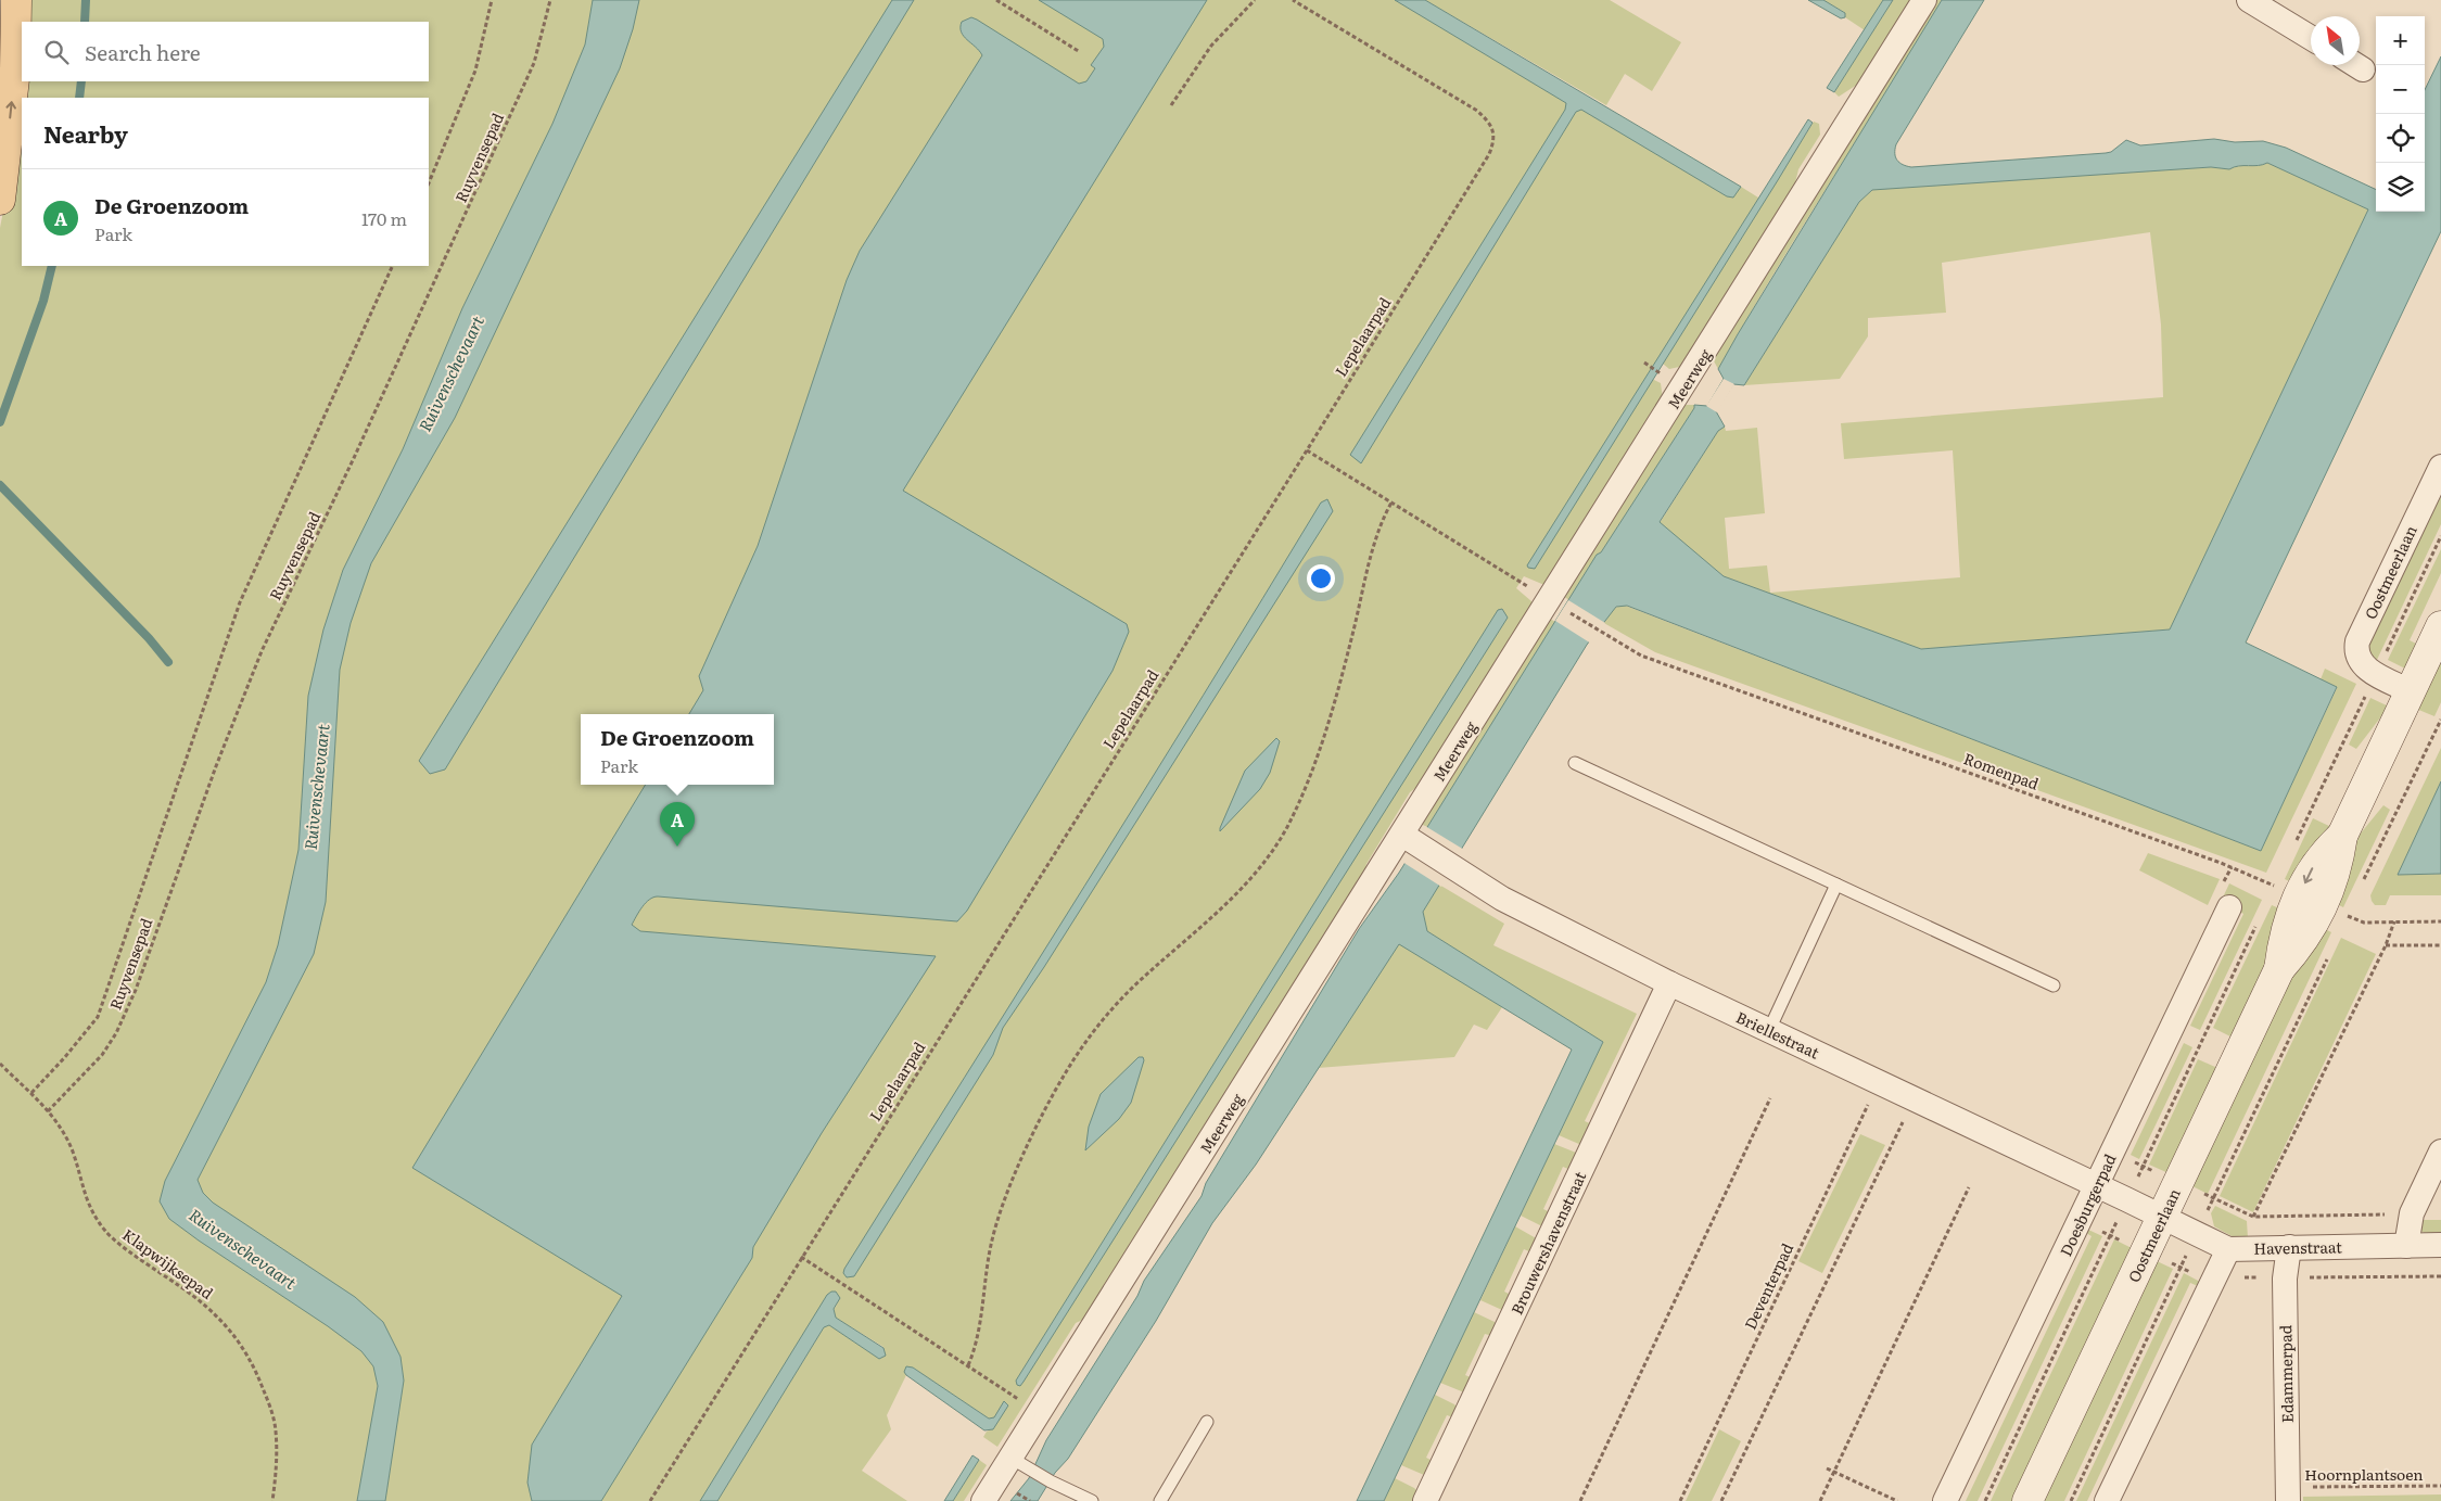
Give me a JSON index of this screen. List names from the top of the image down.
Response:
{
  "streets": {
    "street": [
      "Meerweg",
      "Oostmeerlaan",
      "Briellestraat",
      "Doesburgerpad",
      "Brouwershavenstraat",
      "Havenstraat",
      "Edammerpad"
    ],
    "path": [
      "Ruyvensepad",
      "Lepelaarpad",
      "Romenpad",
      "Klapwijksepad",
      "Deventerpad",
      "Hoornplantsoen"
    ]
  },
  "crossings": [
    ["Ruyvensepad", "Klapwijksepad"],
    ["Lepelaarpad", "Romenpad"],
    ["Meerweg", "Romenpad"],
    ["Meerweg", "Briellestraat"],
    ["Oostmeerlaan", "Romenpad"],
    ["Oostmeerlaan", "Briellestraat"],
    ["Oostmeerlaan", "Havenstraat"],
    ["Briellestraat", "Doesburgerpad"],
    ["Briellestraat", "Brouwershavenstraat"],
    ["Briellestraat", "Havenstraat"],
    ["Briellestraat", "Deventerpad"],
    ["Doesburgerpad", "Havenstraat"],
    ["Havenstraat", "Edammerpad"],
    ["Edammerpad", "Hoornplantsoen"]
  ],
  "water": ["Ruivenschevaart"],
  "north": "top left",
  "page": {
    "map_buttons": ["+", "−"],
    "search": "Search here",
    "heading": "Nearby",
    "list": [
      {
        "mark": "A",
        "name": "De Groenzoom",
        "note": "Park",
        "value": "170 m"
      }
    ],
    "popup": ["De Groenzoom", "Park"],
    "pins": "A"
  }
}
